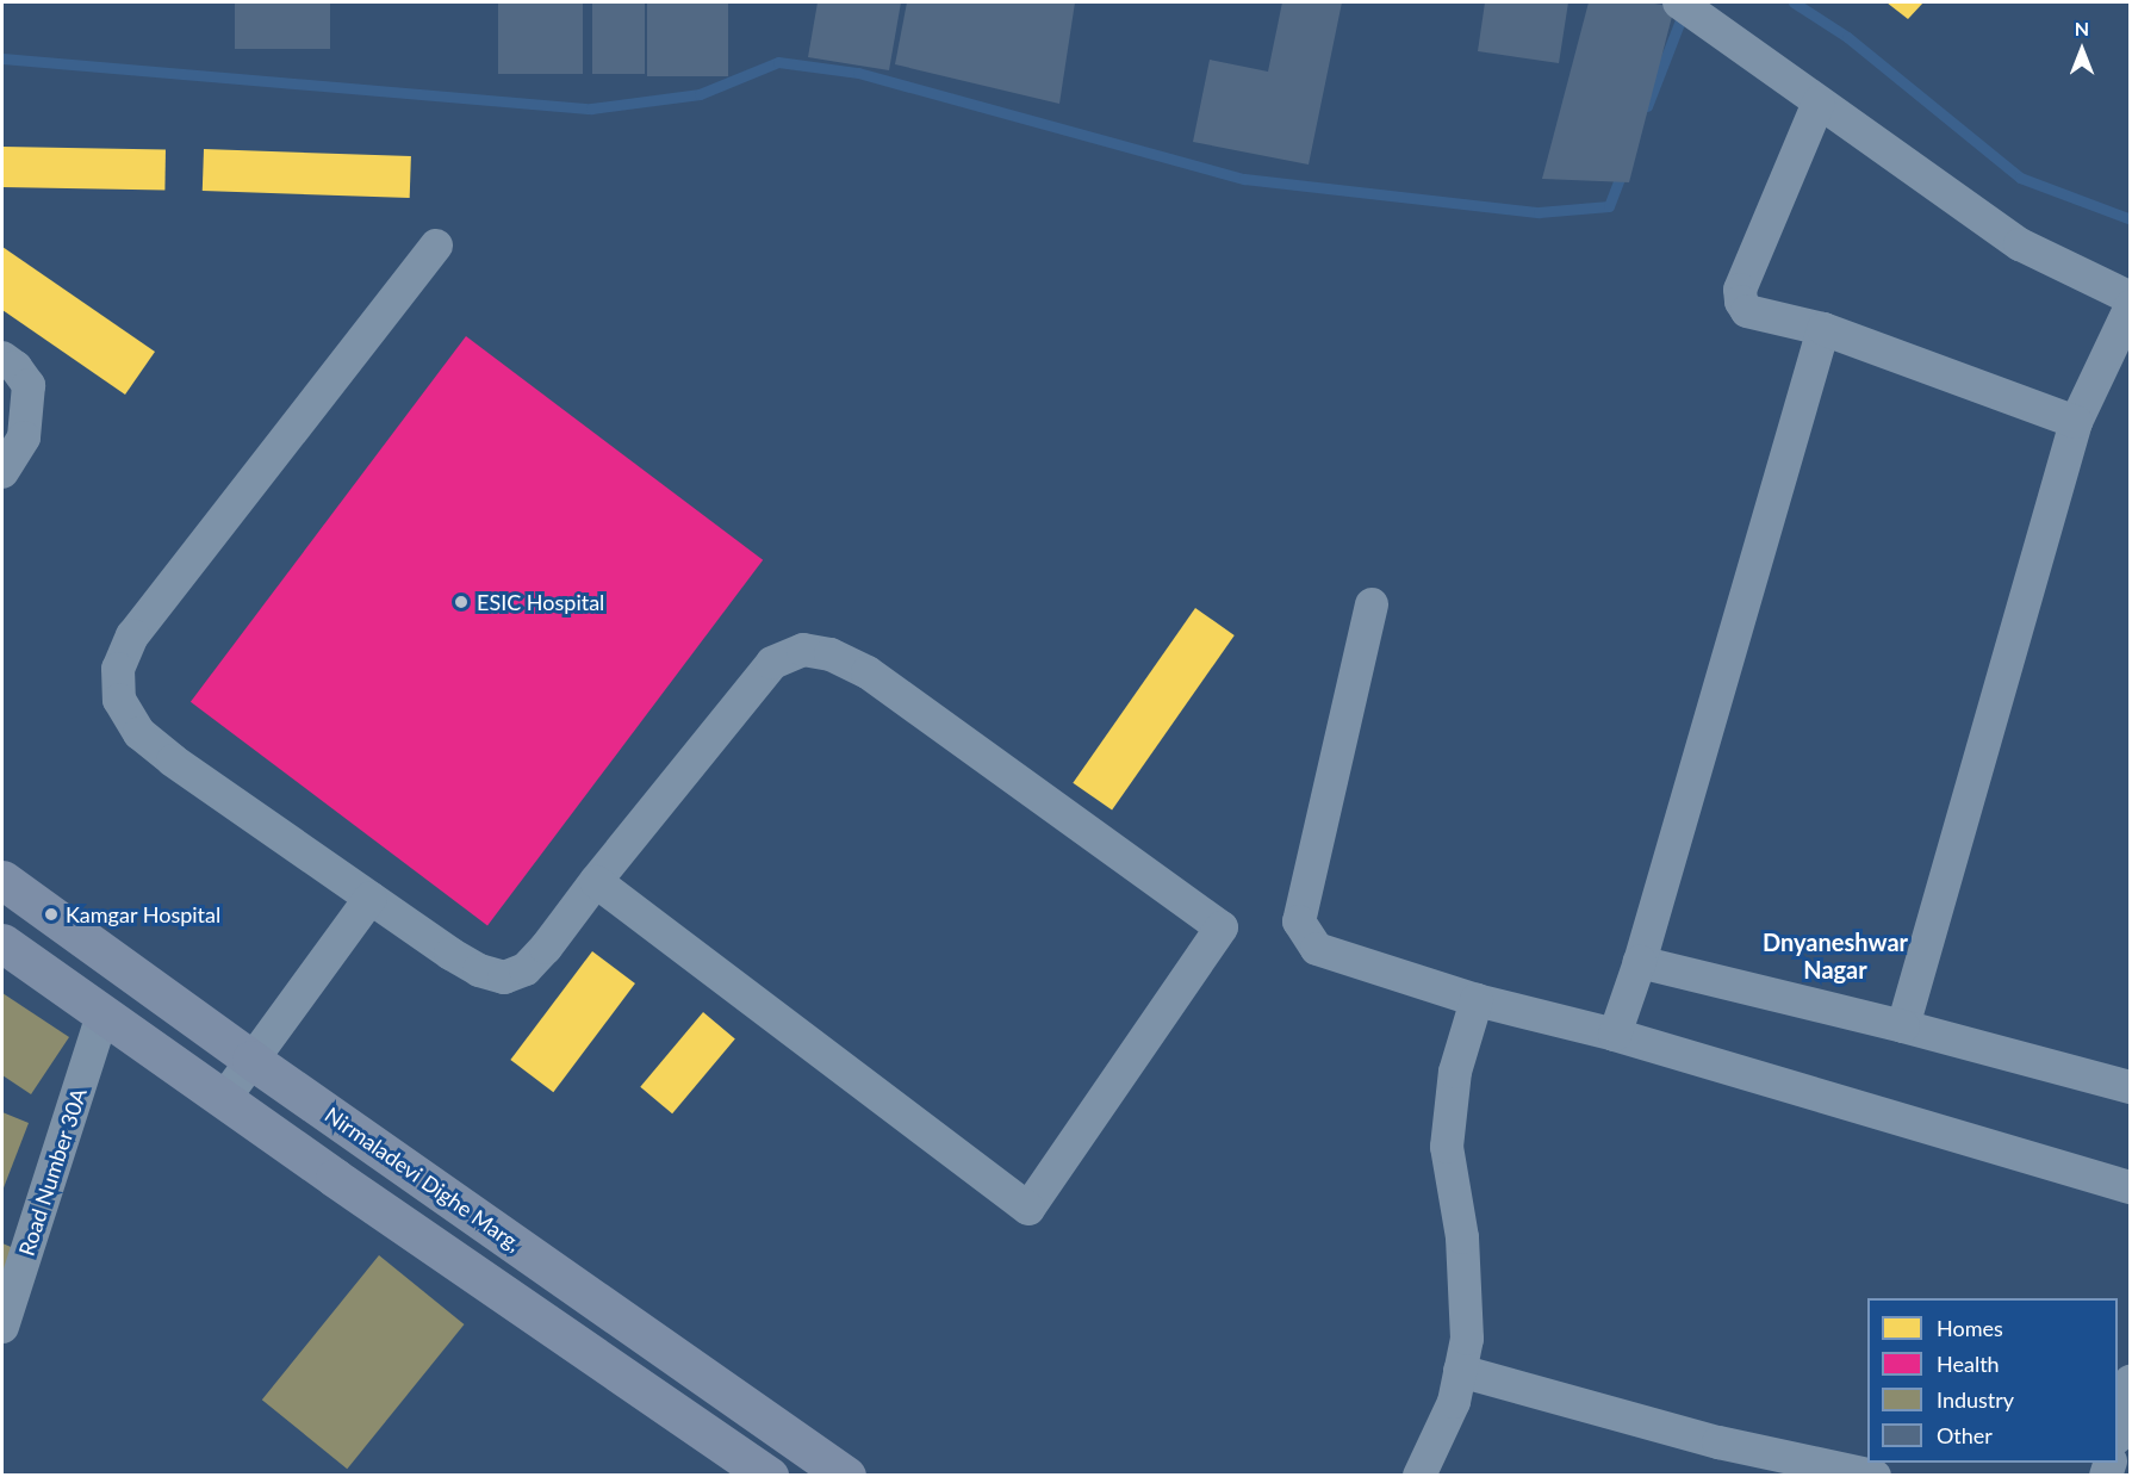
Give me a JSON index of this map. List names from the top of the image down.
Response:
{
  "streets": {
    "main road": ["Nirmaladevi Dighe Marg,"],
    "street": ["Road Number 30A"]
  },
  "districts": ["Dnyaneshwar Nagar"],
  "places": ["ESIC Hospital", "Kamgar Hospital"],
  "legend": [
    "Homes",
    "Health",
    "Industry",
    "Other"
  ],
  "north": "top"
}
